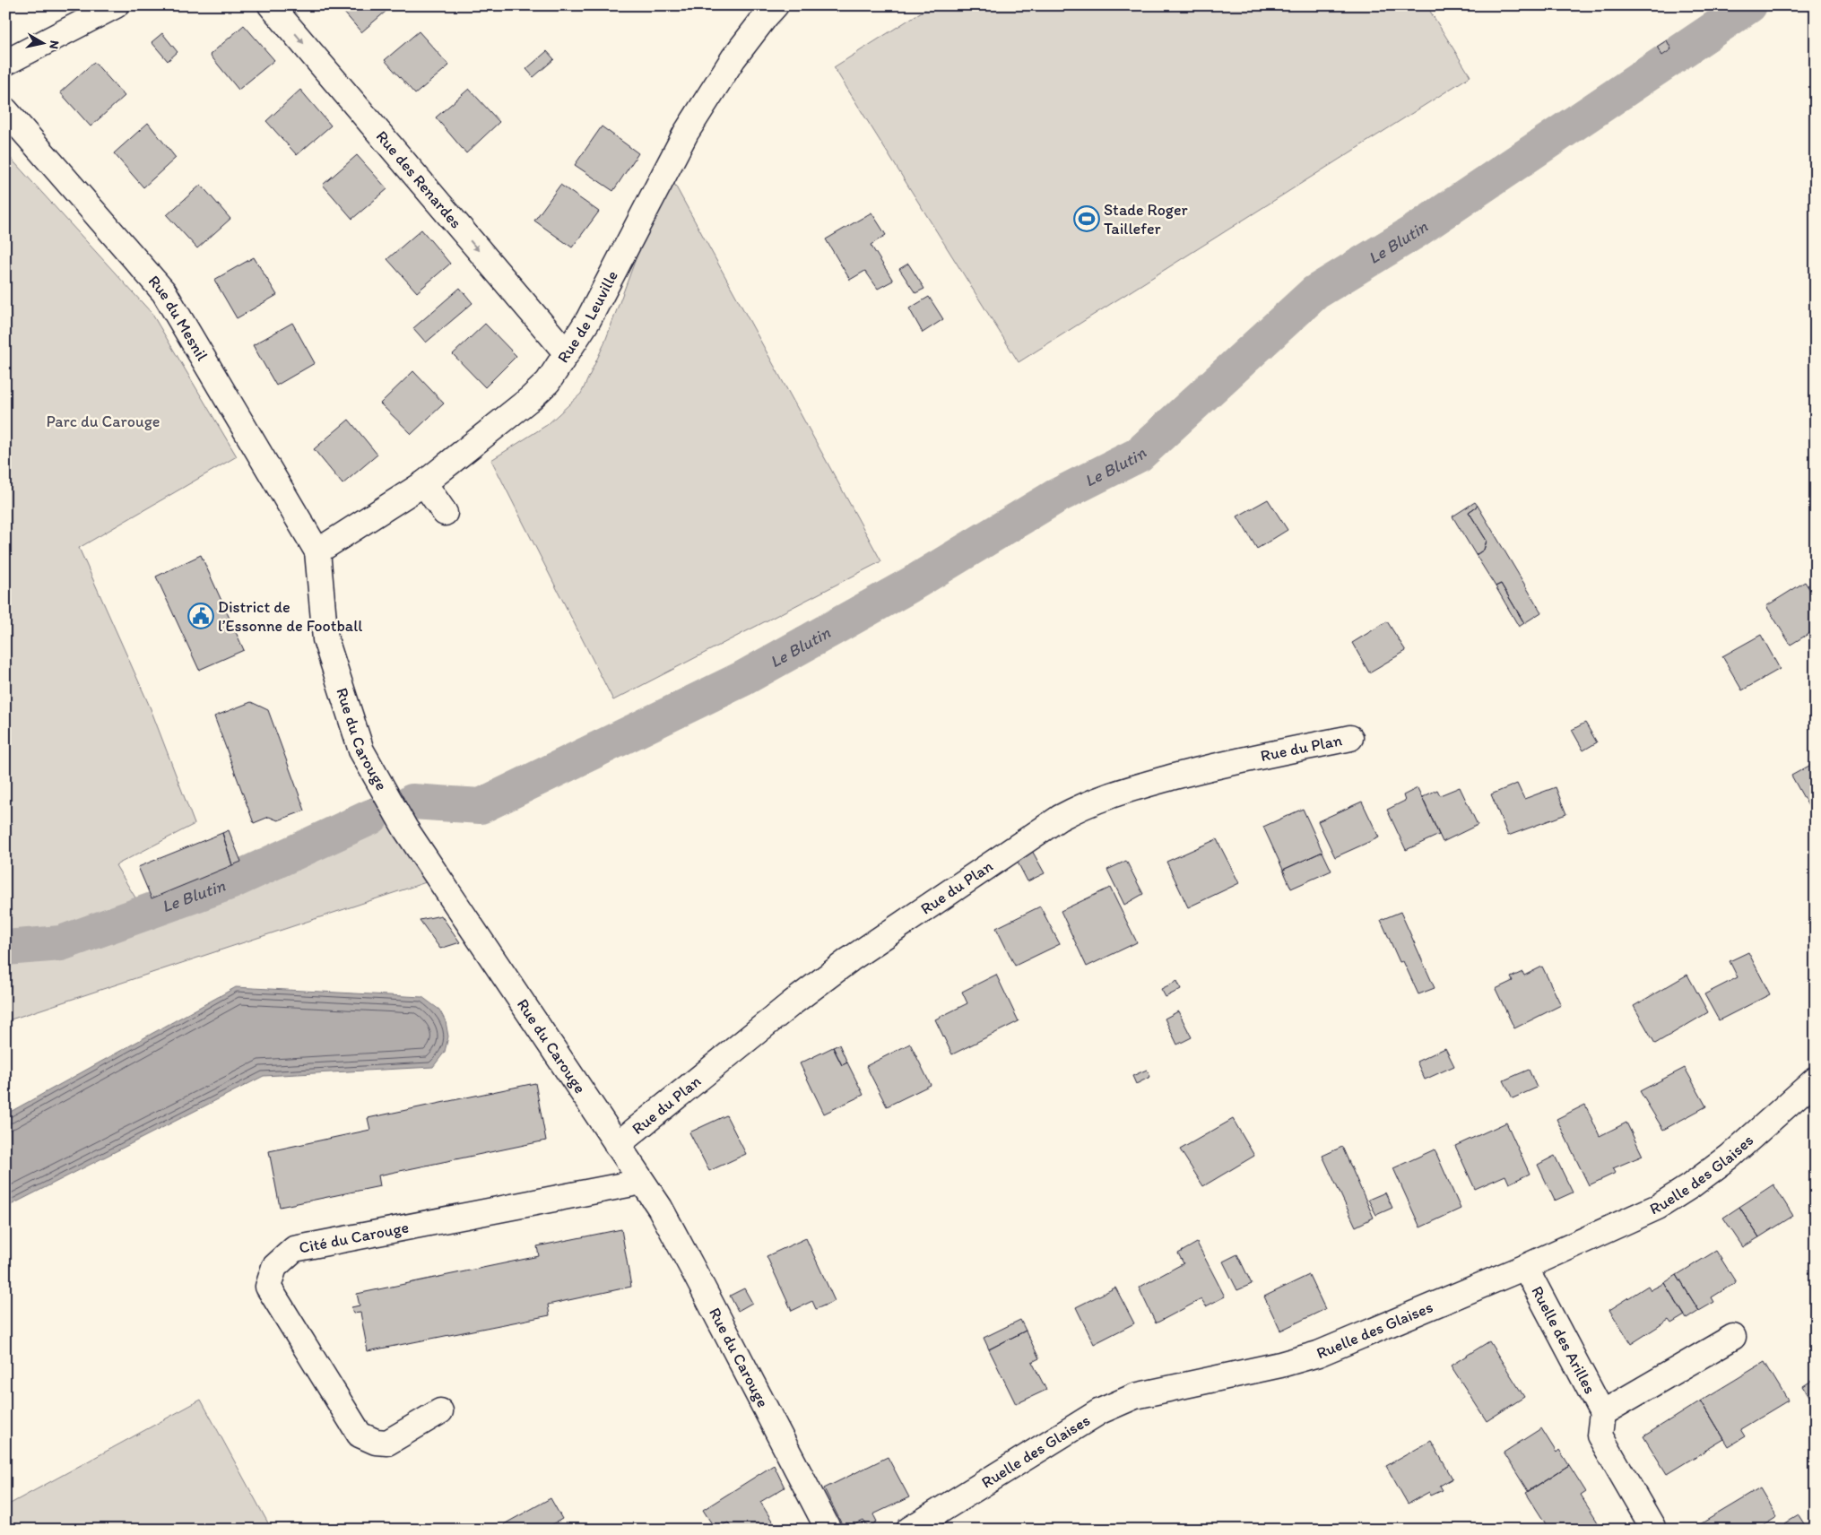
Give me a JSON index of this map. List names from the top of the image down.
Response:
{
  "streets": {
    "street": [
      "Rue des Renardes",
      "Rue de Leuville",
      "Rue du Mesnil",
      "Rue du Carouge",
      "Rue du Plan",
      "Ruelle des Glaises",
      "Cité du Carouge",
      "Ruelle des Arilles"
    ]
  },
  "crossings": [
    ["Rue des Renardes", "Rue de Leuville"],
    ["Rue de Leuville", "Rue du Mesnil"],
    ["Rue de Leuville", "Rue du Carouge"],
    ["Rue du Mesnil", "Rue du Carouge"],
    ["Rue du Carouge", "Rue du Plan"],
    ["Rue du Carouge", "Cité du Carouge"],
    ["Ruelle des Glaises", "Ruelle des Arilles"]
  ],
  "one_way": ["Rue des Renardes"],
  "water": ["Le Blutin"],
  "parks": ["Parc du Carouge"],
  "places": {
    "sports": ["Stade Roger Taillefer"],
    "public building": ["District de l’Essonne de Football"]
  },
  "north": "right"
}
